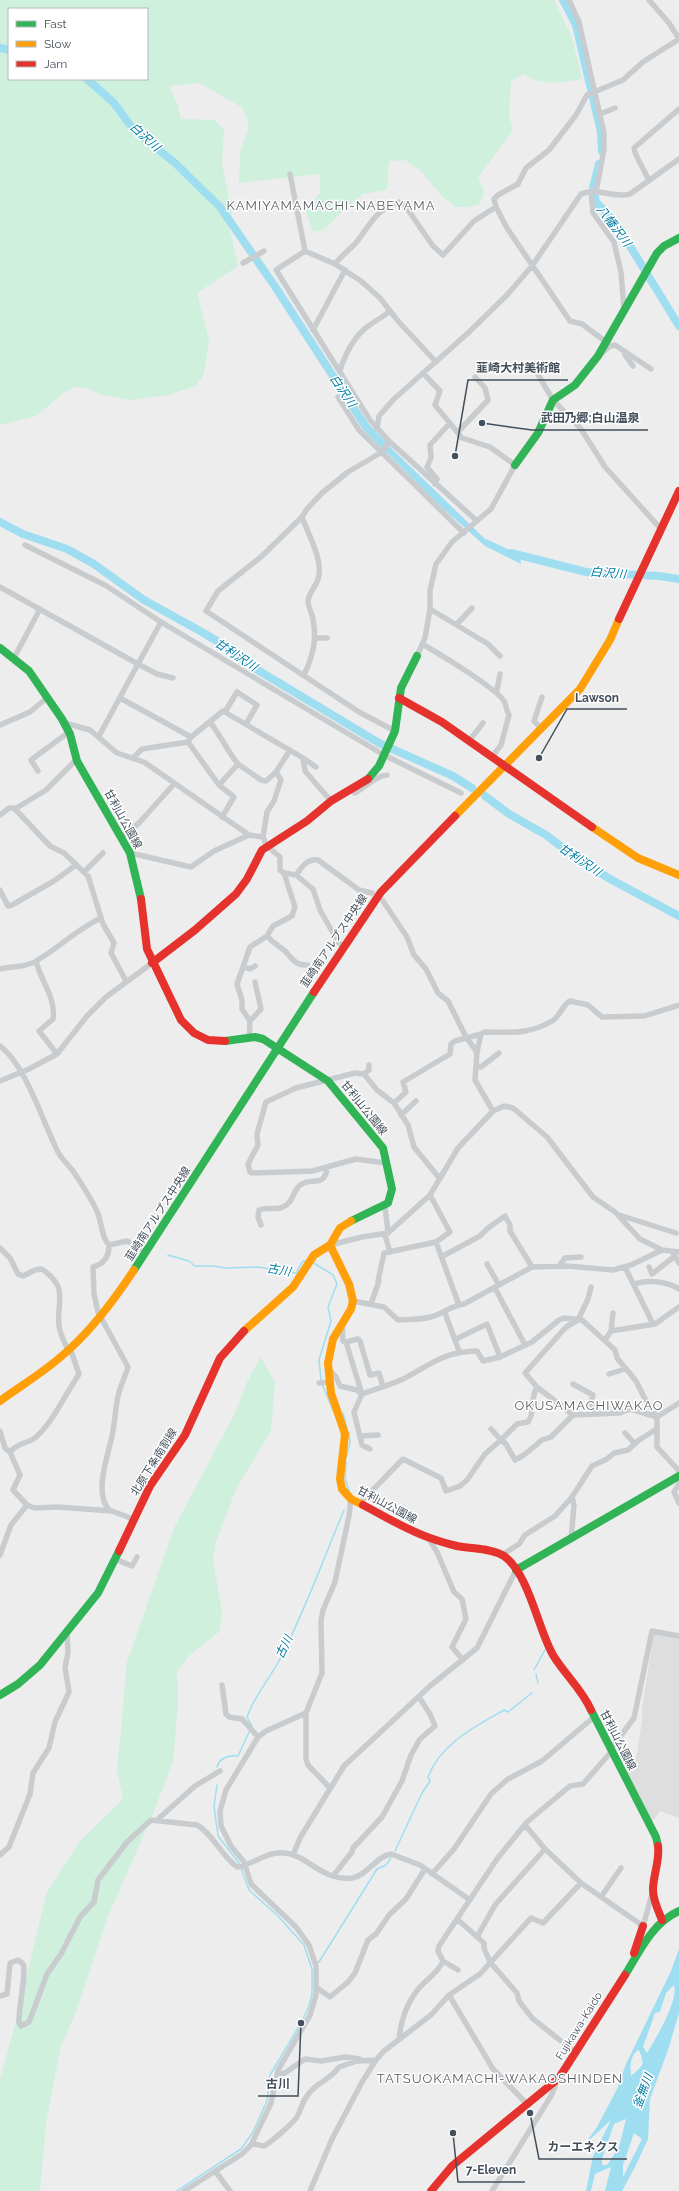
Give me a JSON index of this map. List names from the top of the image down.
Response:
{
  "streets": {
    "main road": [
      "甘利山公園線",
      "韮崎南アルプス中央線",
      "北原下条南割線",
      "Fujikawa-Kaido"
    ]
  },
  "crossings": [
    ["甘利山公園線", "韮崎南アルプス中央線"],
    ["甘利山公園線", "Fujikawa-Kaido"]
  ],
  "districts": ["KAMIYAMAMACHI-NABEYAMA", "OKUSAMACHIWAKAO", "TATSUOKAMACHI-WAKAOSHINDEN"],
  "water": [
    "白沢川",
    "八幡沢川",
    "甘利沢川",
    "古川",
    "釜無川"
  ],
  "places": [
    "武田乃郷;白山温泉",
    "韮崎大村美術館",
    "Lawson",
    "古川",
    "カーエネクス",
    "7-Eleven"
  ],
  "legend": ["Fast", "Slow", "Jam"]
}
